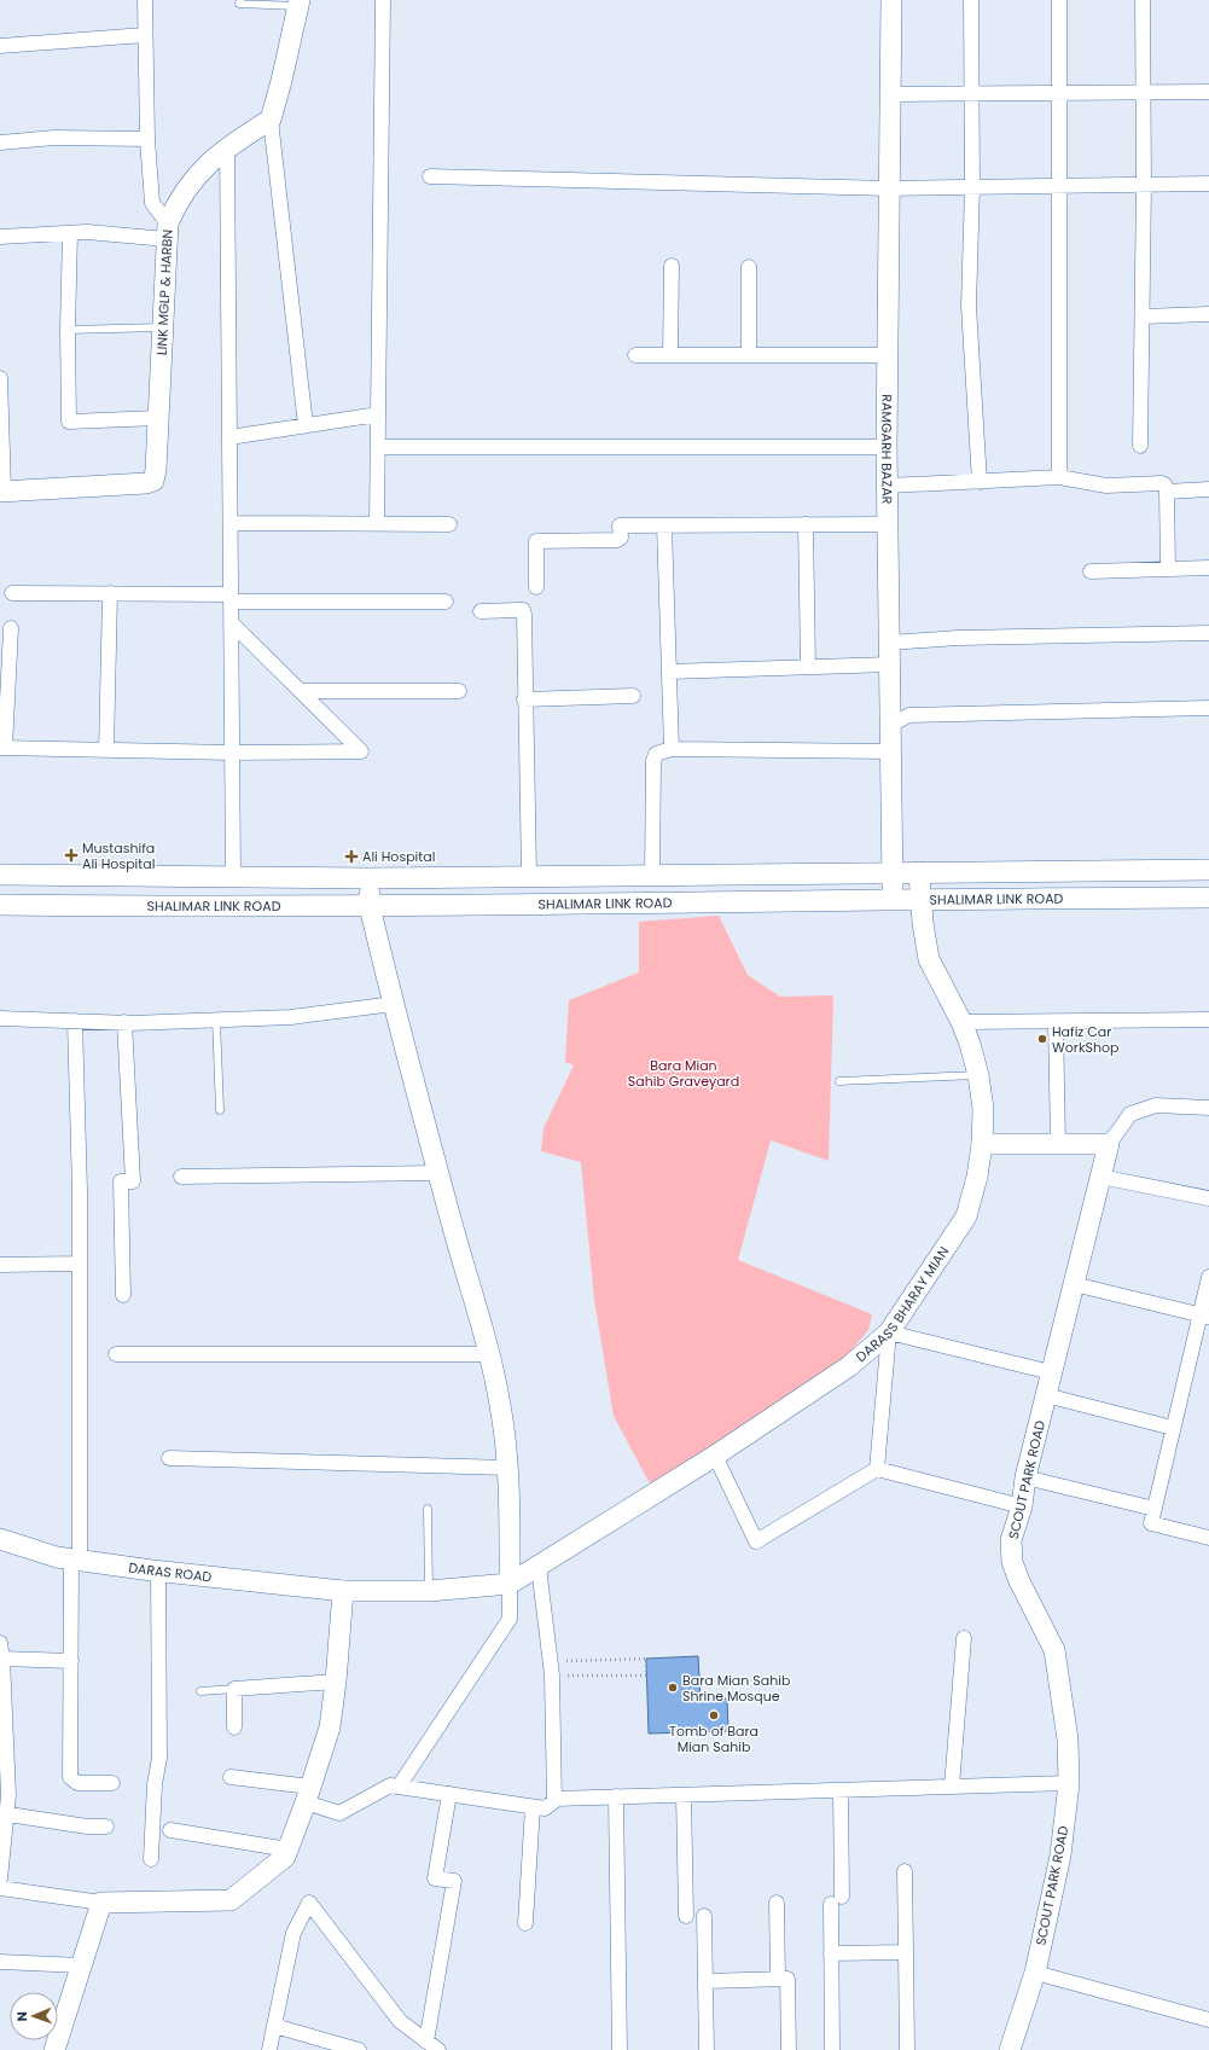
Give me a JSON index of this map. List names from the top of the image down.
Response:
{
  "streets": {
    "street": [
      "LINK MGLP & HARBN",
      "RAMGARH BAZAR",
      "SHALIMAR LINK ROAD",
      "DARASS BHARAY MIAN",
      "SCOUT PARK ROAD",
      "DARAS ROAD"
    ]
  },
  "crossings": [
    ["RAMGARH BAZAR", "SHALIMAR LINK ROAD"],
    ["SHALIMAR LINK ROAD", "DARASS BHARAY MIAN"],
    ["DARASS BHARAY MIAN", "DARAS ROAD"]
  ],
  "parks": ["Bara Mian Sahib Graveyard"],
  "places": {
    "health": ["Mustashifa Ali Hospital", "Ali Hospital"],
    "other": ["Hafiz Car WorkShop", "Bara Mian Sahib Shrine Mosque", "Tomb of Bara Mian Sahib"]
  },
  "north": "left"
}
